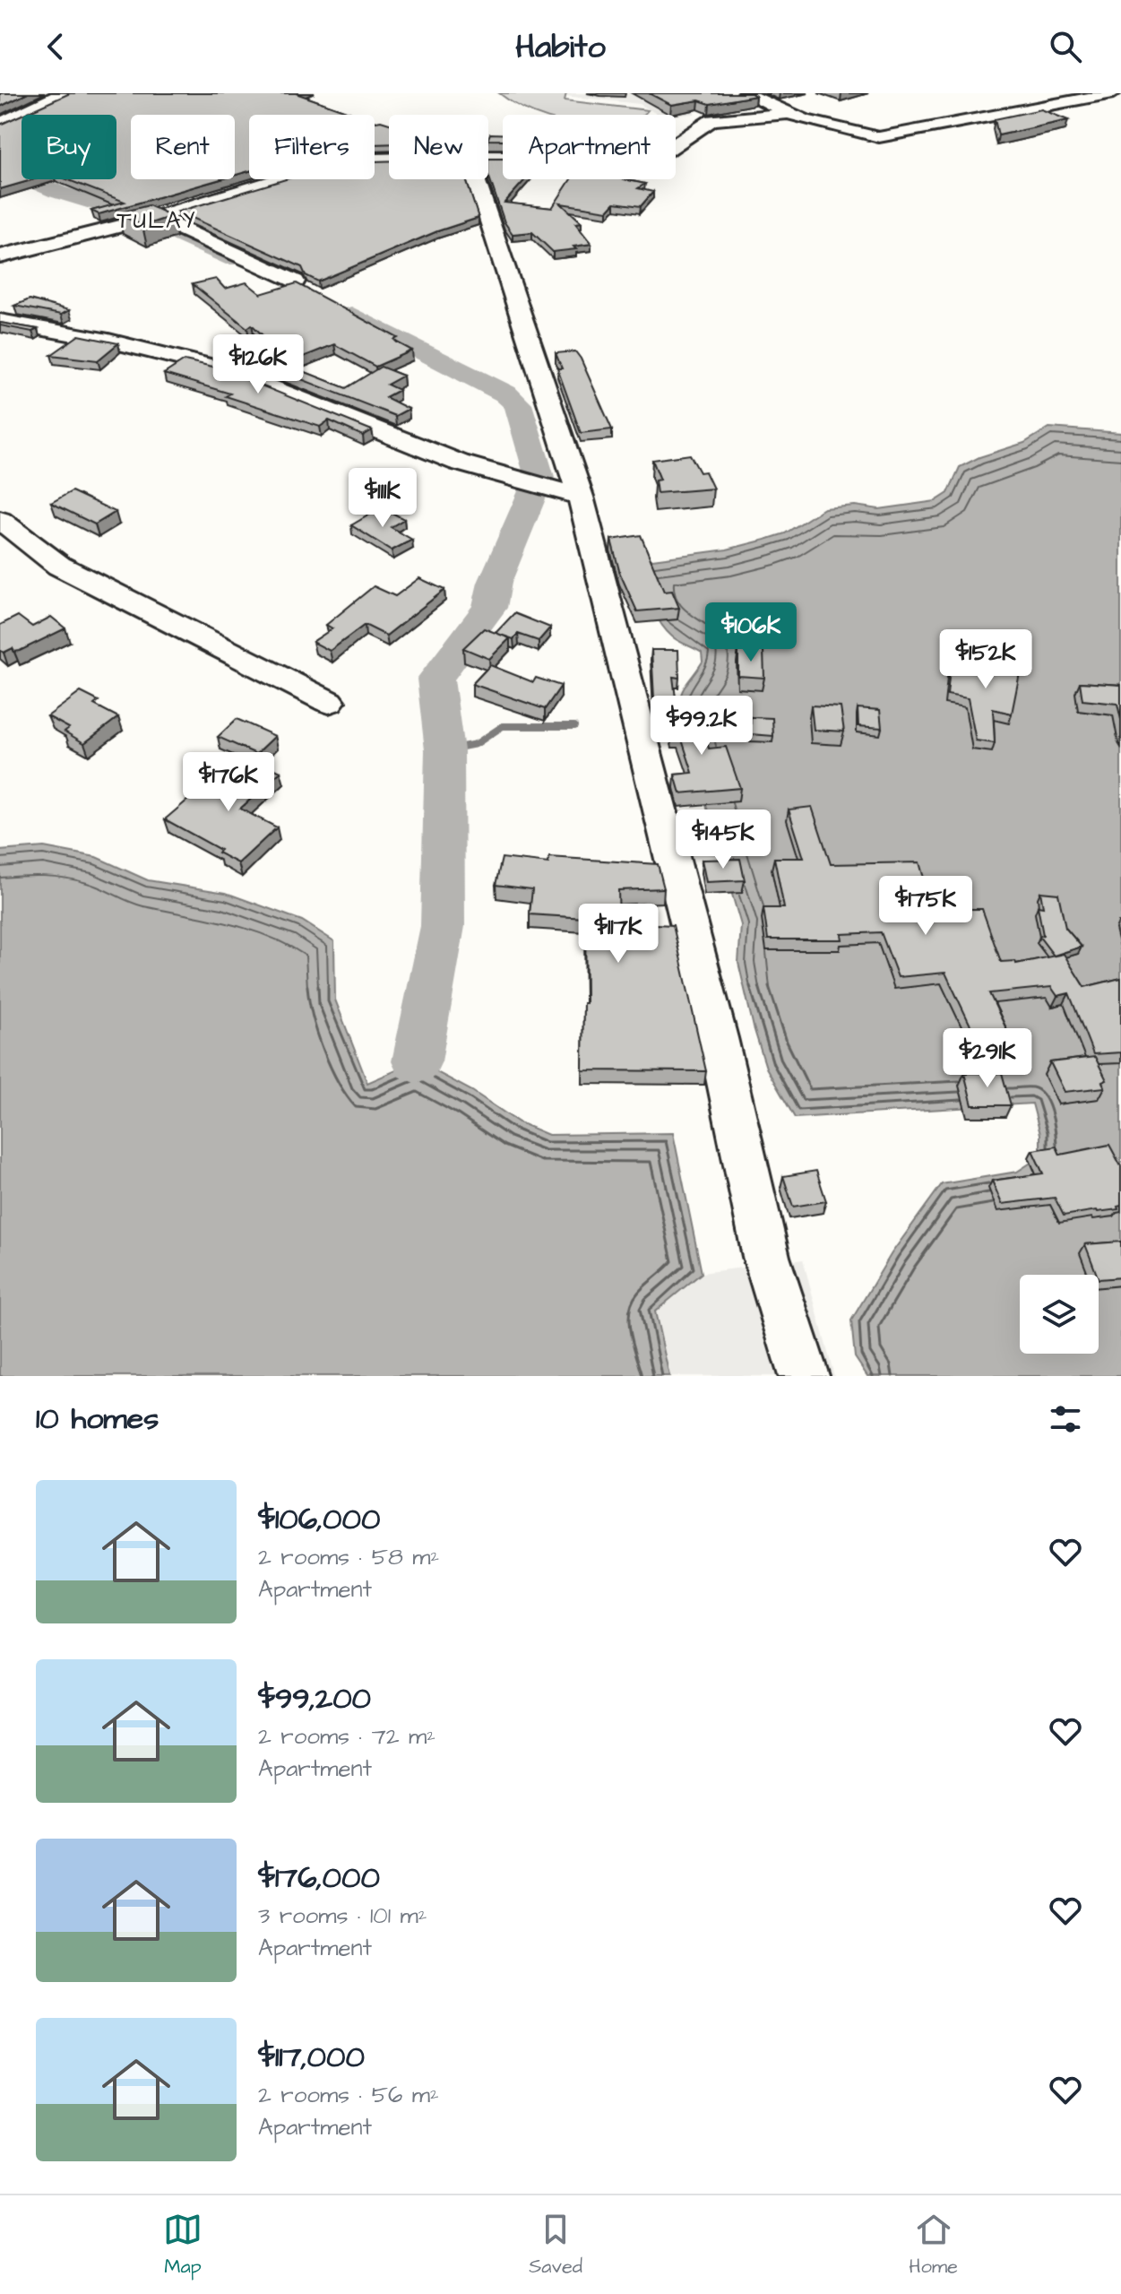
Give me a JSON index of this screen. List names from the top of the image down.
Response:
{
  "districts": ["TULAY"],
  "page": {
    "header": "Habito",
    "chip": [
      "Buy",
      "Rent",
      "Filters",
      "New",
      "Apartment"
    ],
    "price": [
      "$126K",
      "$111K",
      "$106K",
      "$152K",
      "$99.2K",
      "$176K",
      "$145K",
      "$175K",
      "$117K",
      "$291K"
    ],
    "heading": "10 homes",
    "list": [
      {
        "name": "$106,000",
        "note": "2 rooms · 58 m² · Apartment"
      },
      {
        "name": "$99,200",
        "note": "2 rooms · 72 m² · Apartment"
      },
      {
        "name": "$176,000",
        "note": "3 rooms · 101 m² · Apartment"
      },
      {
        "name": "$117,000",
        "note": "2 rooms · 56 m² · Apartment"
      }
    ],
    "tabs": ["Map", "Saved", "Home"]
  }
}
